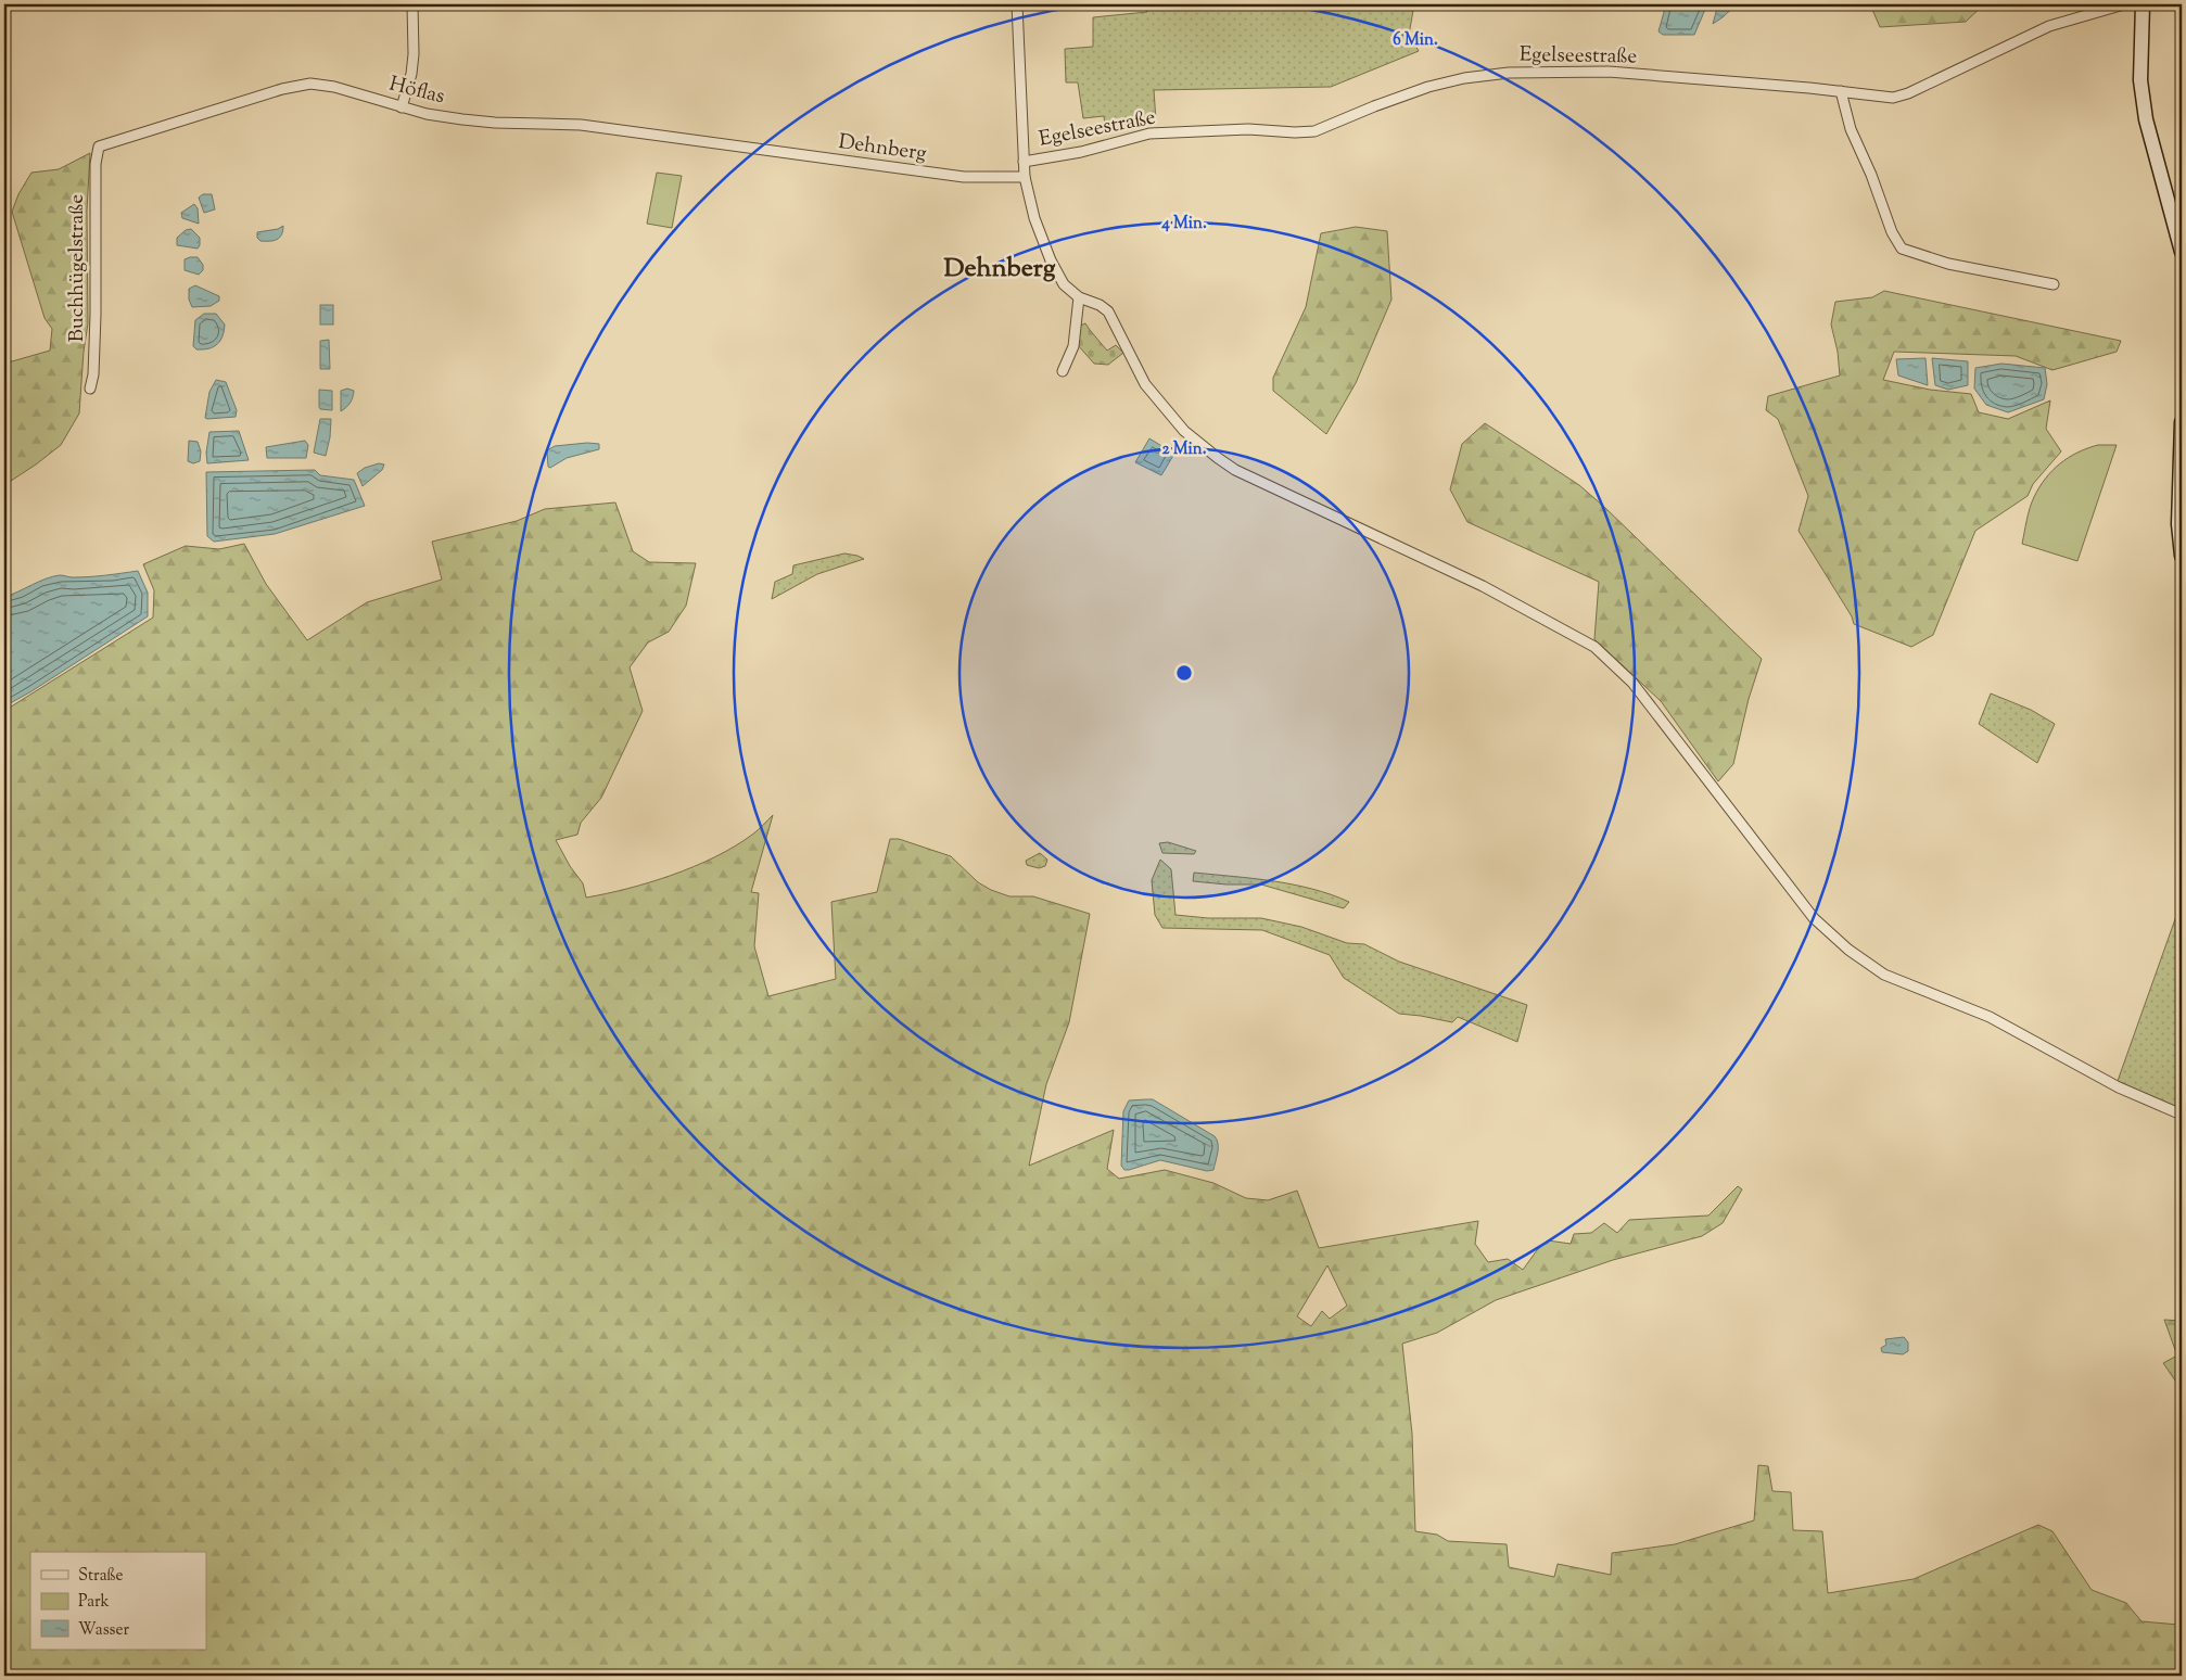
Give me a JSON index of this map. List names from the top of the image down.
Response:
{
  "streets": {
    "street": [
      "Egelseestraße",
      "Höflas",
      "Dehnberg",
      "Buchhügelstraße"
    ]
  },
  "crossings": [
    ["Höflas", "Dehnberg"],
    ["Höflas", "Buchhügelstraße"]
  ],
  "districts": ["Dehnberg"],
  "legend": ["Straße", "Park", "Wasser"],
  "rings": ["6 Min.", "4 Min.", "2 Min."]
}
